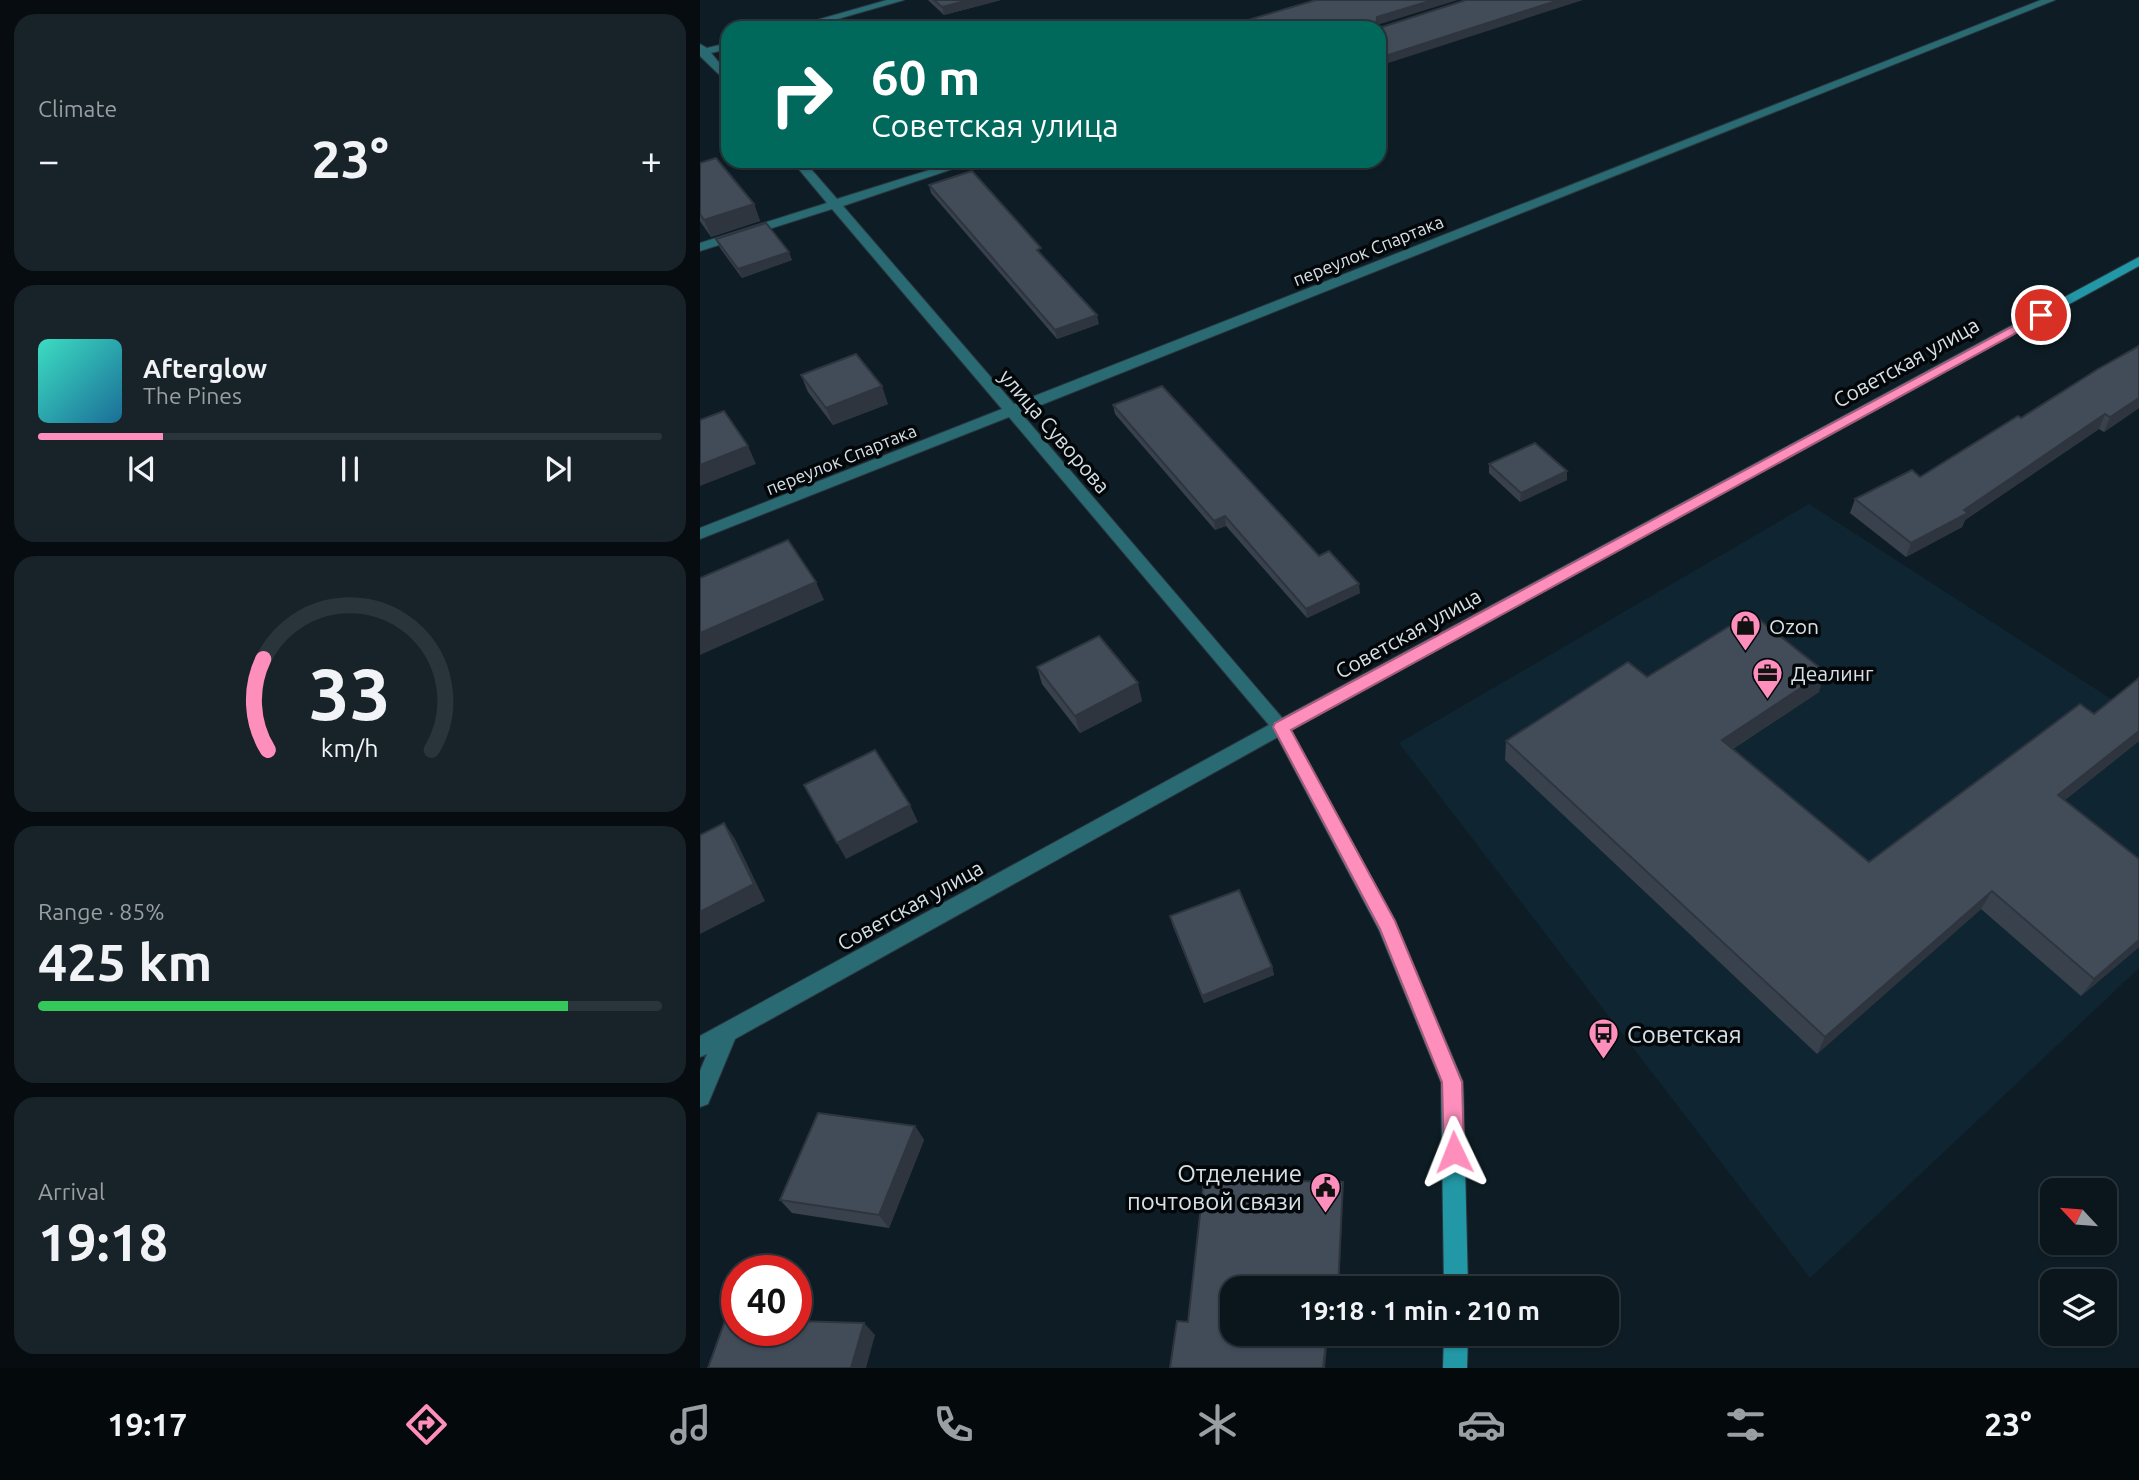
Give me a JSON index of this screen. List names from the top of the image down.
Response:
{
  "streets": {
    "street": ["переулок Спартака", "Советская улица", "улица Суворова"]
  },
  "crossings": [
    ["переулок Спартака", "улица Суворова"],
    ["Советская улица", "улица Суворова"]
  ],
  "places": {
    "shop": ["Ozon"],
    "office": ["Деалинг"],
    "bus stop": ["Советская"],
    "public building": ["Отделение почтовой связи"]
  },
  "north": "top left",
  "page": {
    "tile": [
      "Climate",
      ["Range · 85%", "425 km"],
      ["Arrival", "19:18"]
    ],
    "turn": ["60 m", "Советская улица"],
    "heat": ["−", "23°", "+"],
    "song": ["Afterglow", "The Pines"],
    "limit": "40",
    "trip": "19:18 · 1 min · 210 m",
    "tabs": ["19:17", "23°"],
    "gauge": ["33", "km/h"]
  }
}
